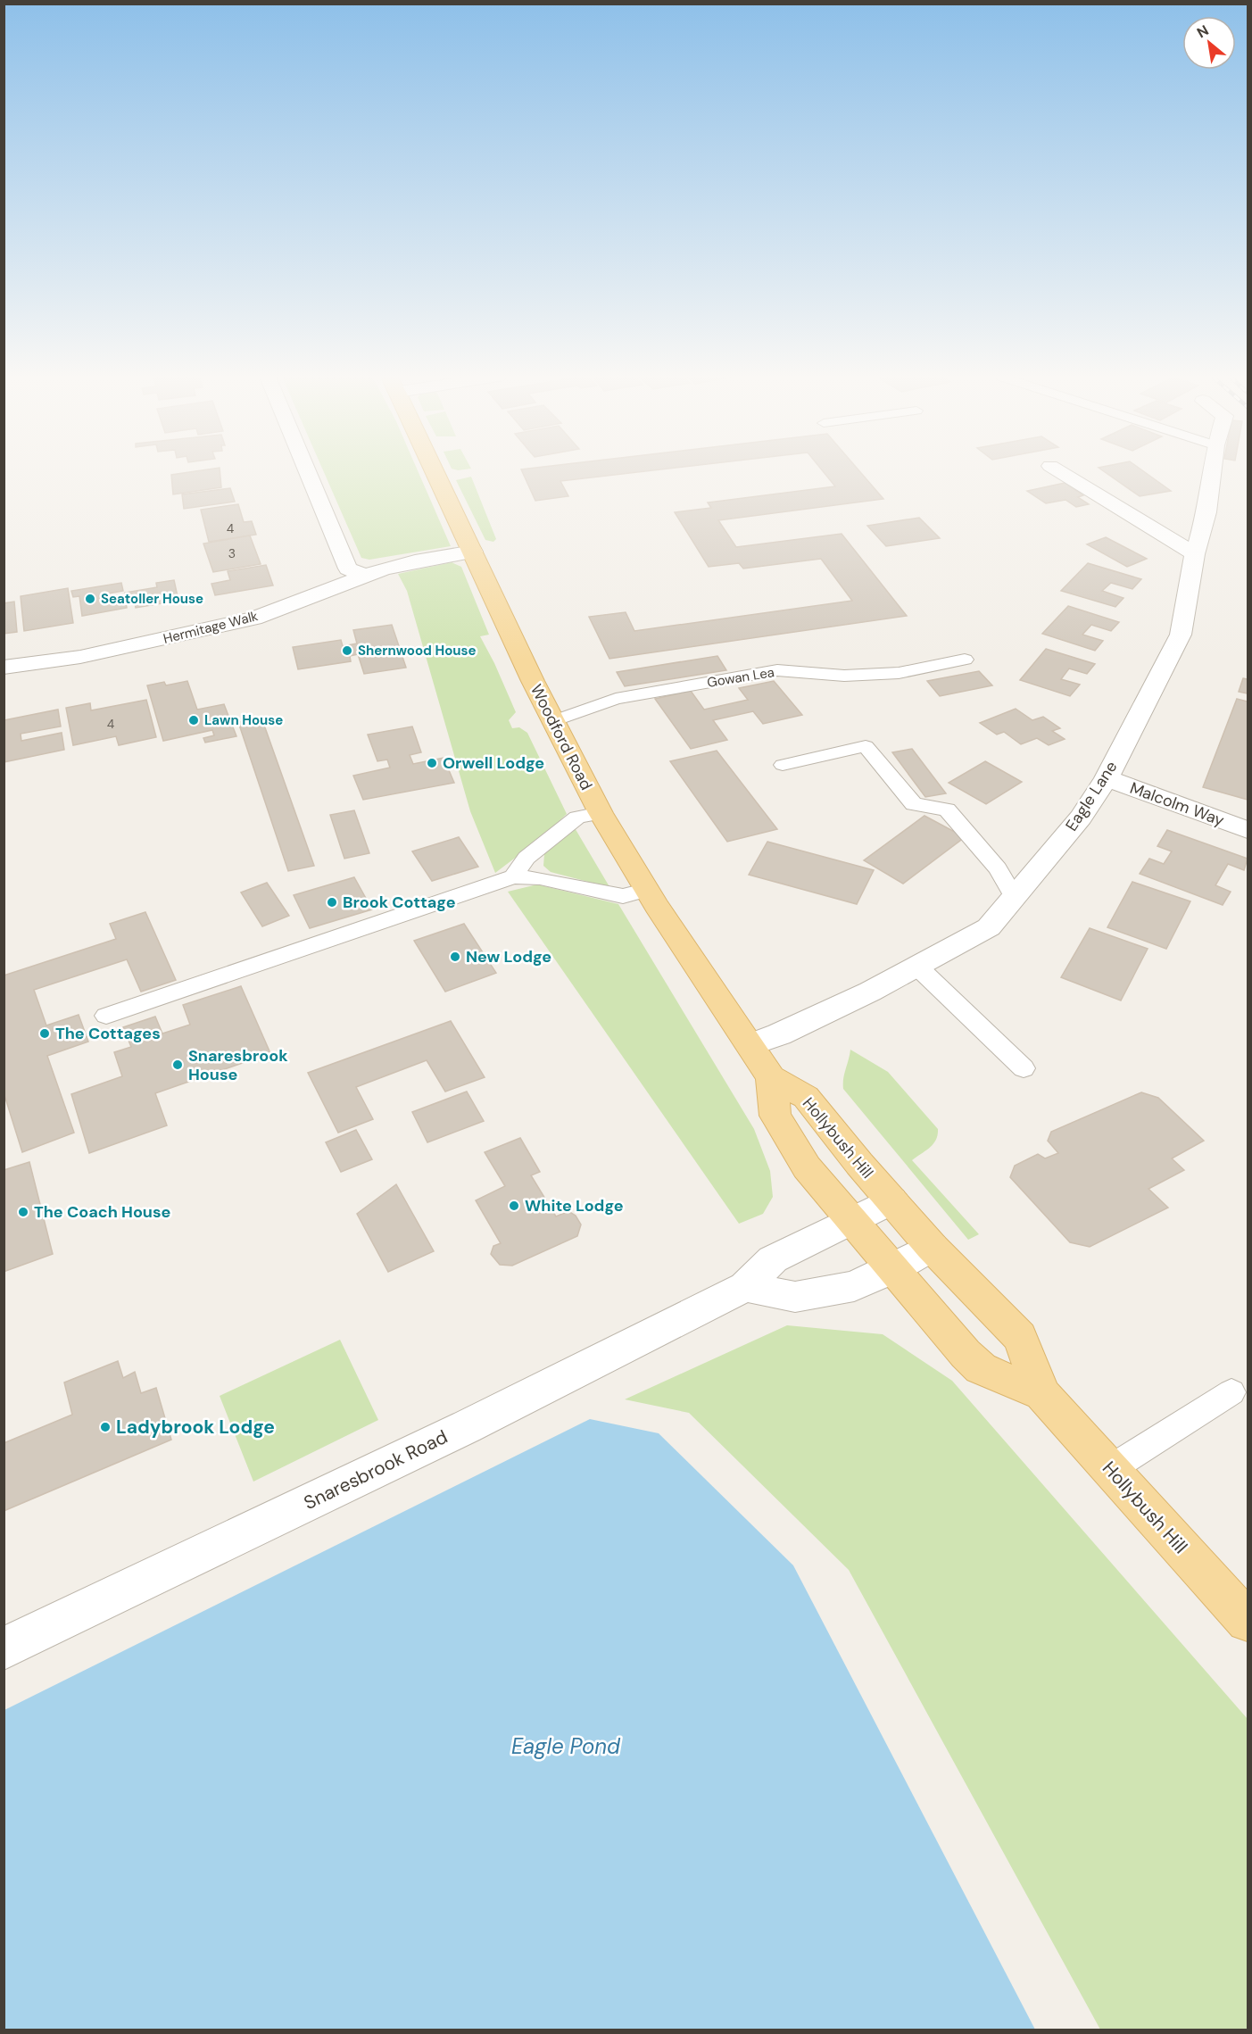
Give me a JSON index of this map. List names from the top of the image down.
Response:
{
  "streets": {
    "main road": ["Woodford Road", "Hollybush Hill"],
    "street": [
      "Hermitage Walk",
      "Eagle Lane",
      "Malcolm Way",
      "Snaresbrook Road"
    ],
    "lane": ["Gowan Lea"]
  },
  "crossings": [
    ["Hermitage Walk", "Woodford Road"],
    ["Gowan Lea", "Woodford Road"],
    ["Woodford Road", "Eagle Lane"],
    ["Woodford Road", "Hollybush Hill"],
    ["Eagle Lane", "Malcolm Way"],
    ["Hollybush Hill", "Snaresbrook Road"]
  ],
  "water": ["Eagle Pond"],
  "places": [
    "Seatoller House",
    "Shernwood House",
    "Lawn House",
    "Orwell Lodge",
    "Brook Cottage",
    "New Lodge",
    "The Cottages",
    "Snaresbrook House",
    "White Lodge",
    "The Coach House",
    "Ladybrook Lodge"
  ],
  "house_numbers": ["4", "3", "4"],
  "north": "top left"
}
